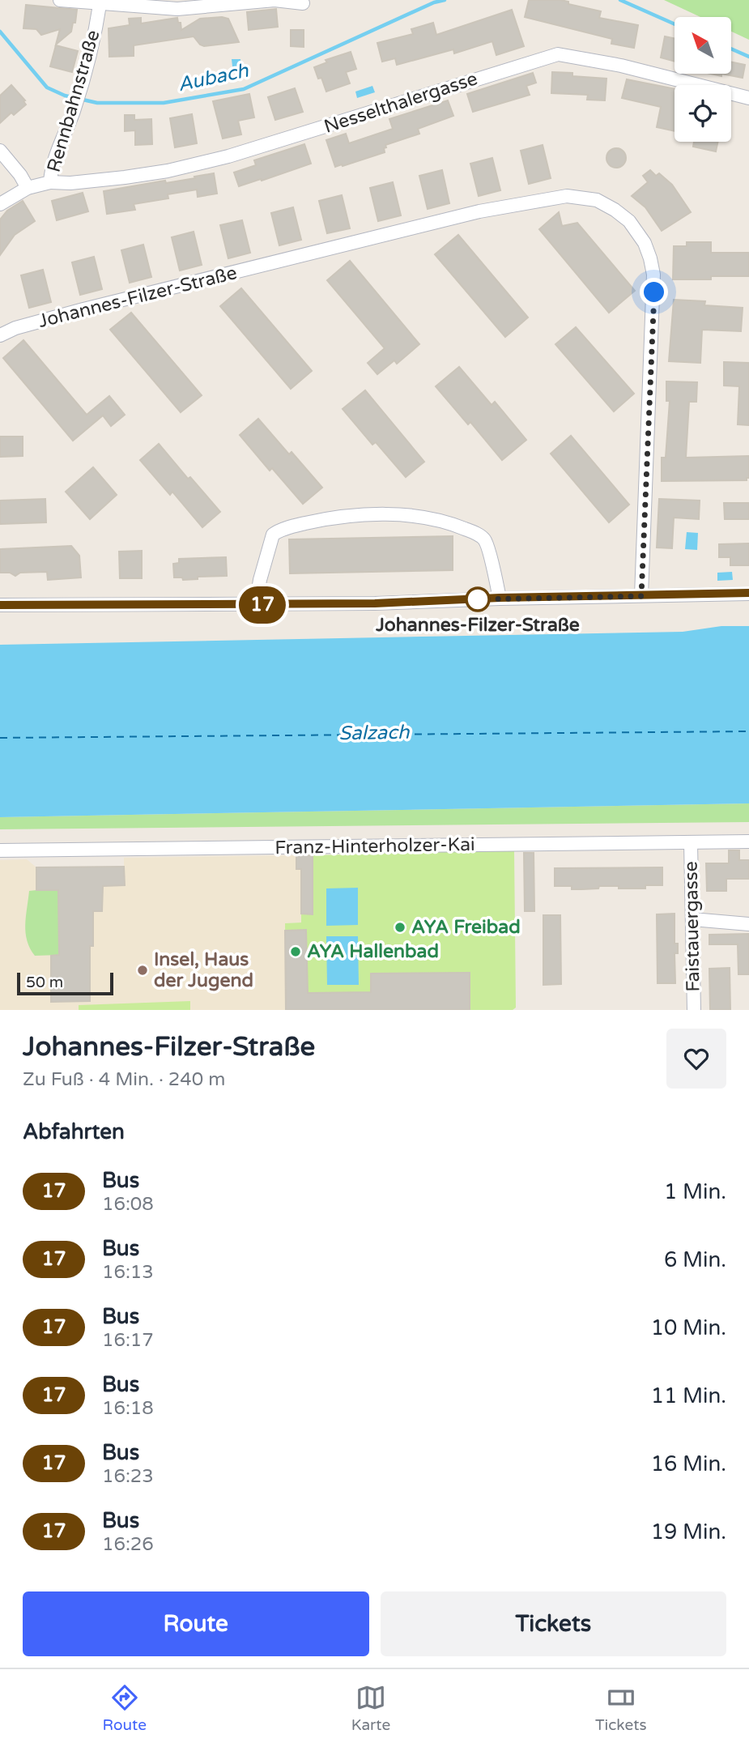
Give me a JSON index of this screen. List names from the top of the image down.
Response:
{
  "streets": {
    "street": [
      "Rennbahnstraße",
      "Nesselthalergasse",
      "Johannes-Filzer-Straße",
      "Franz-Hinterholzer-Kai",
      "Faistauergasse"
    ]
  },
  "crossings": [
    ["Rennbahnstraße", "Nesselthalergasse"],
    ["Franz-Hinterholzer-Kai", "Faistauergasse"]
  ],
  "water": ["Aubach", "Salzach"],
  "places": [
    "Johannes-Filzer-Straße",
    "AYA Freibad",
    "AYA Hallenbad",
    "Insel, Haus der Jugend"
  ],
  "lines": ["bus line 17"],
  "scale_bar": "50 m",
  "north": "top left",
  "page": {
    "on_map": "17",
    "scale": "50 m",
    "heading": [
      ["Johannes-Filzer-Straße", "Zu Fuß · 4 Min. · 240 m"],
      "Abfahrten"
    ],
    "list": [
      {
        "mark": "17",
        "name": "Bus",
        "note": "16:08",
        "value": "1 Min."
      },
      {
        "mark": "17",
        "name": "Bus",
        "note": "16:13",
        "value": "6 Min."
      },
      {
        "mark": "17",
        "name": "Bus",
        "note": "16:17",
        "value": "10 Min."
      },
      {
        "mark": "17",
        "name": "Bus",
        "note": "16:18",
        "value": "11 Min."
      },
      {
        "mark": "17",
        "name": "Bus",
        "note": "16:23",
        "value": "16 Min."
      },
      {
        "mark": "17",
        "name": "Bus",
        "note": "16:26",
        "value": "19 Min."
      }
    ],
    "buttons": ["Route", "Tickets"],
    "tabs": ["Route", "Karte", "Tickets"]
  }
}
